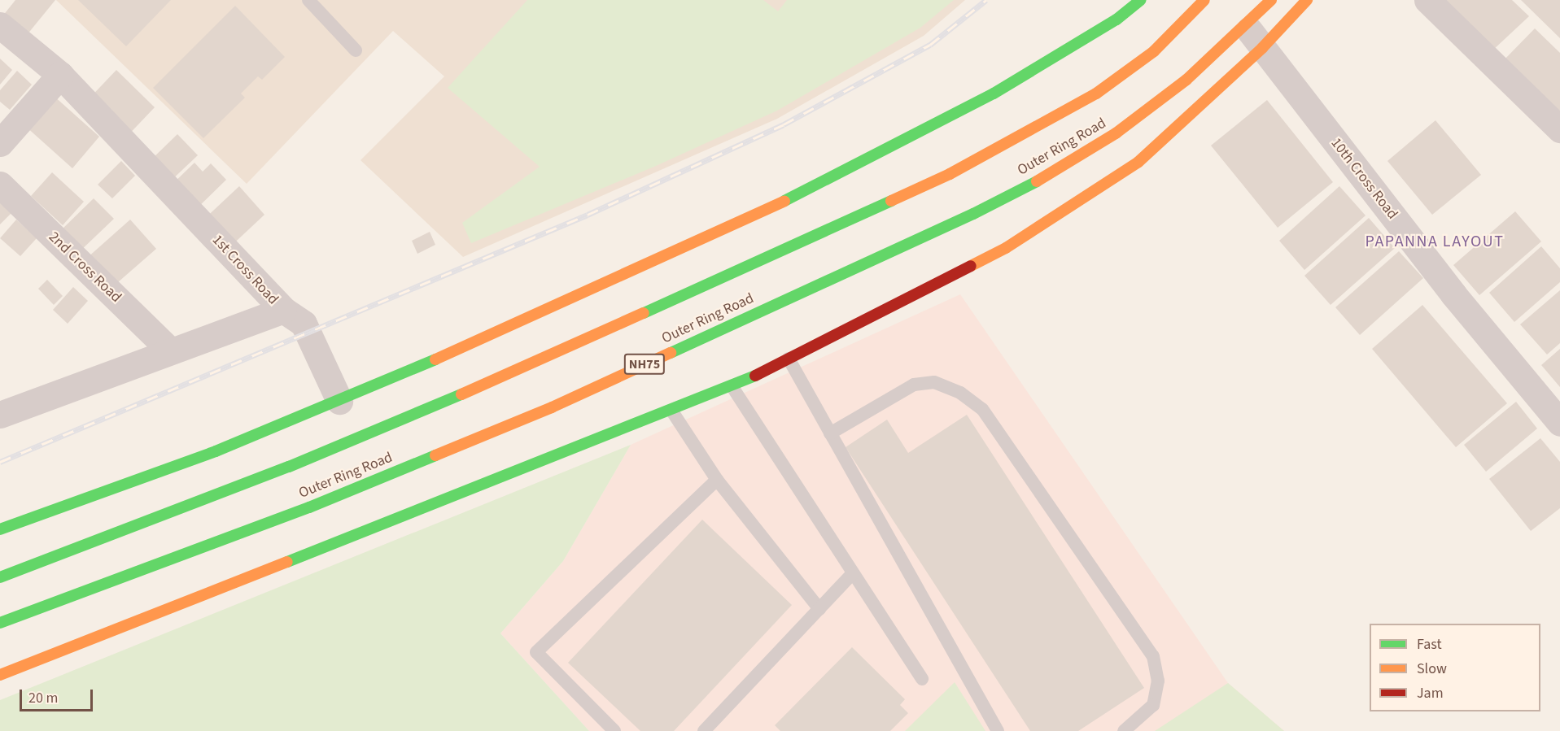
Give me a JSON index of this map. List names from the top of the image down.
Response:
{
  "streets": {
    "main road": ["Outer Ring Road", "NH75"],
    "street": ["10th Cross Road", "2nd Cross Road", "1st Cross Road"]
  },
  "crossings": [
    ["Outer Ring Road", "10th Cross Road"],
    ["2nd Cross Road", "1st Cross Road"]
  ],
  "districts": ["PAPANNA LAYOUT"],
  "legend": ["Fast", "Slow", "Jam"],
  "scale_bar": "20 m"
}
